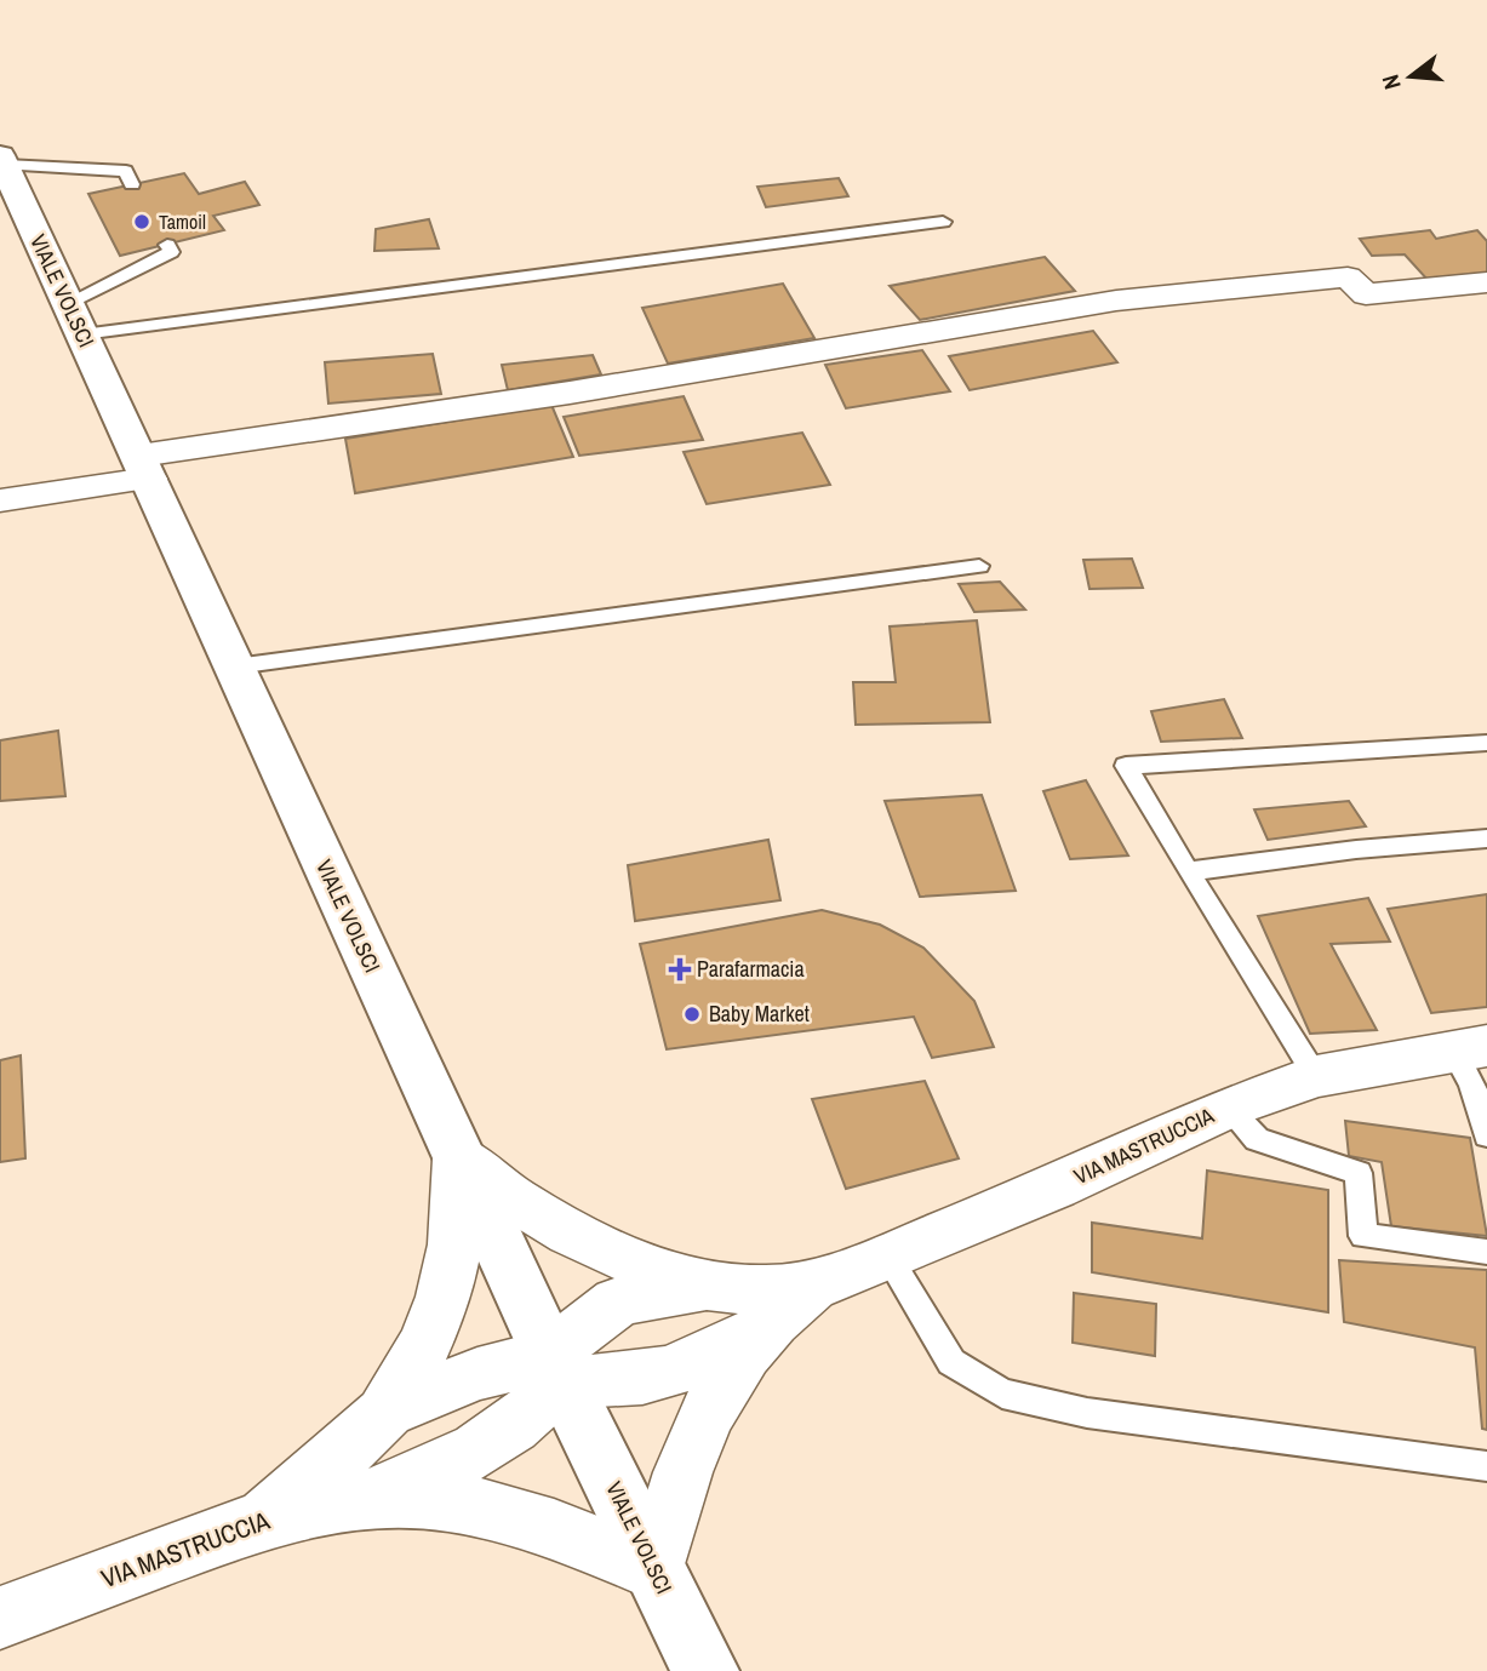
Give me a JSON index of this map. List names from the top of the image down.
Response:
{
  "streets": {
    "main road": ["VIALE VOLSCI"],
    "street": ["VIA MASTRUCCIA"]
  },
  "places": {
    "other": ["Tamoil", "Baby Market"],
    "health": ["Parafarmacia"]
  },
  "north": "left"
}
